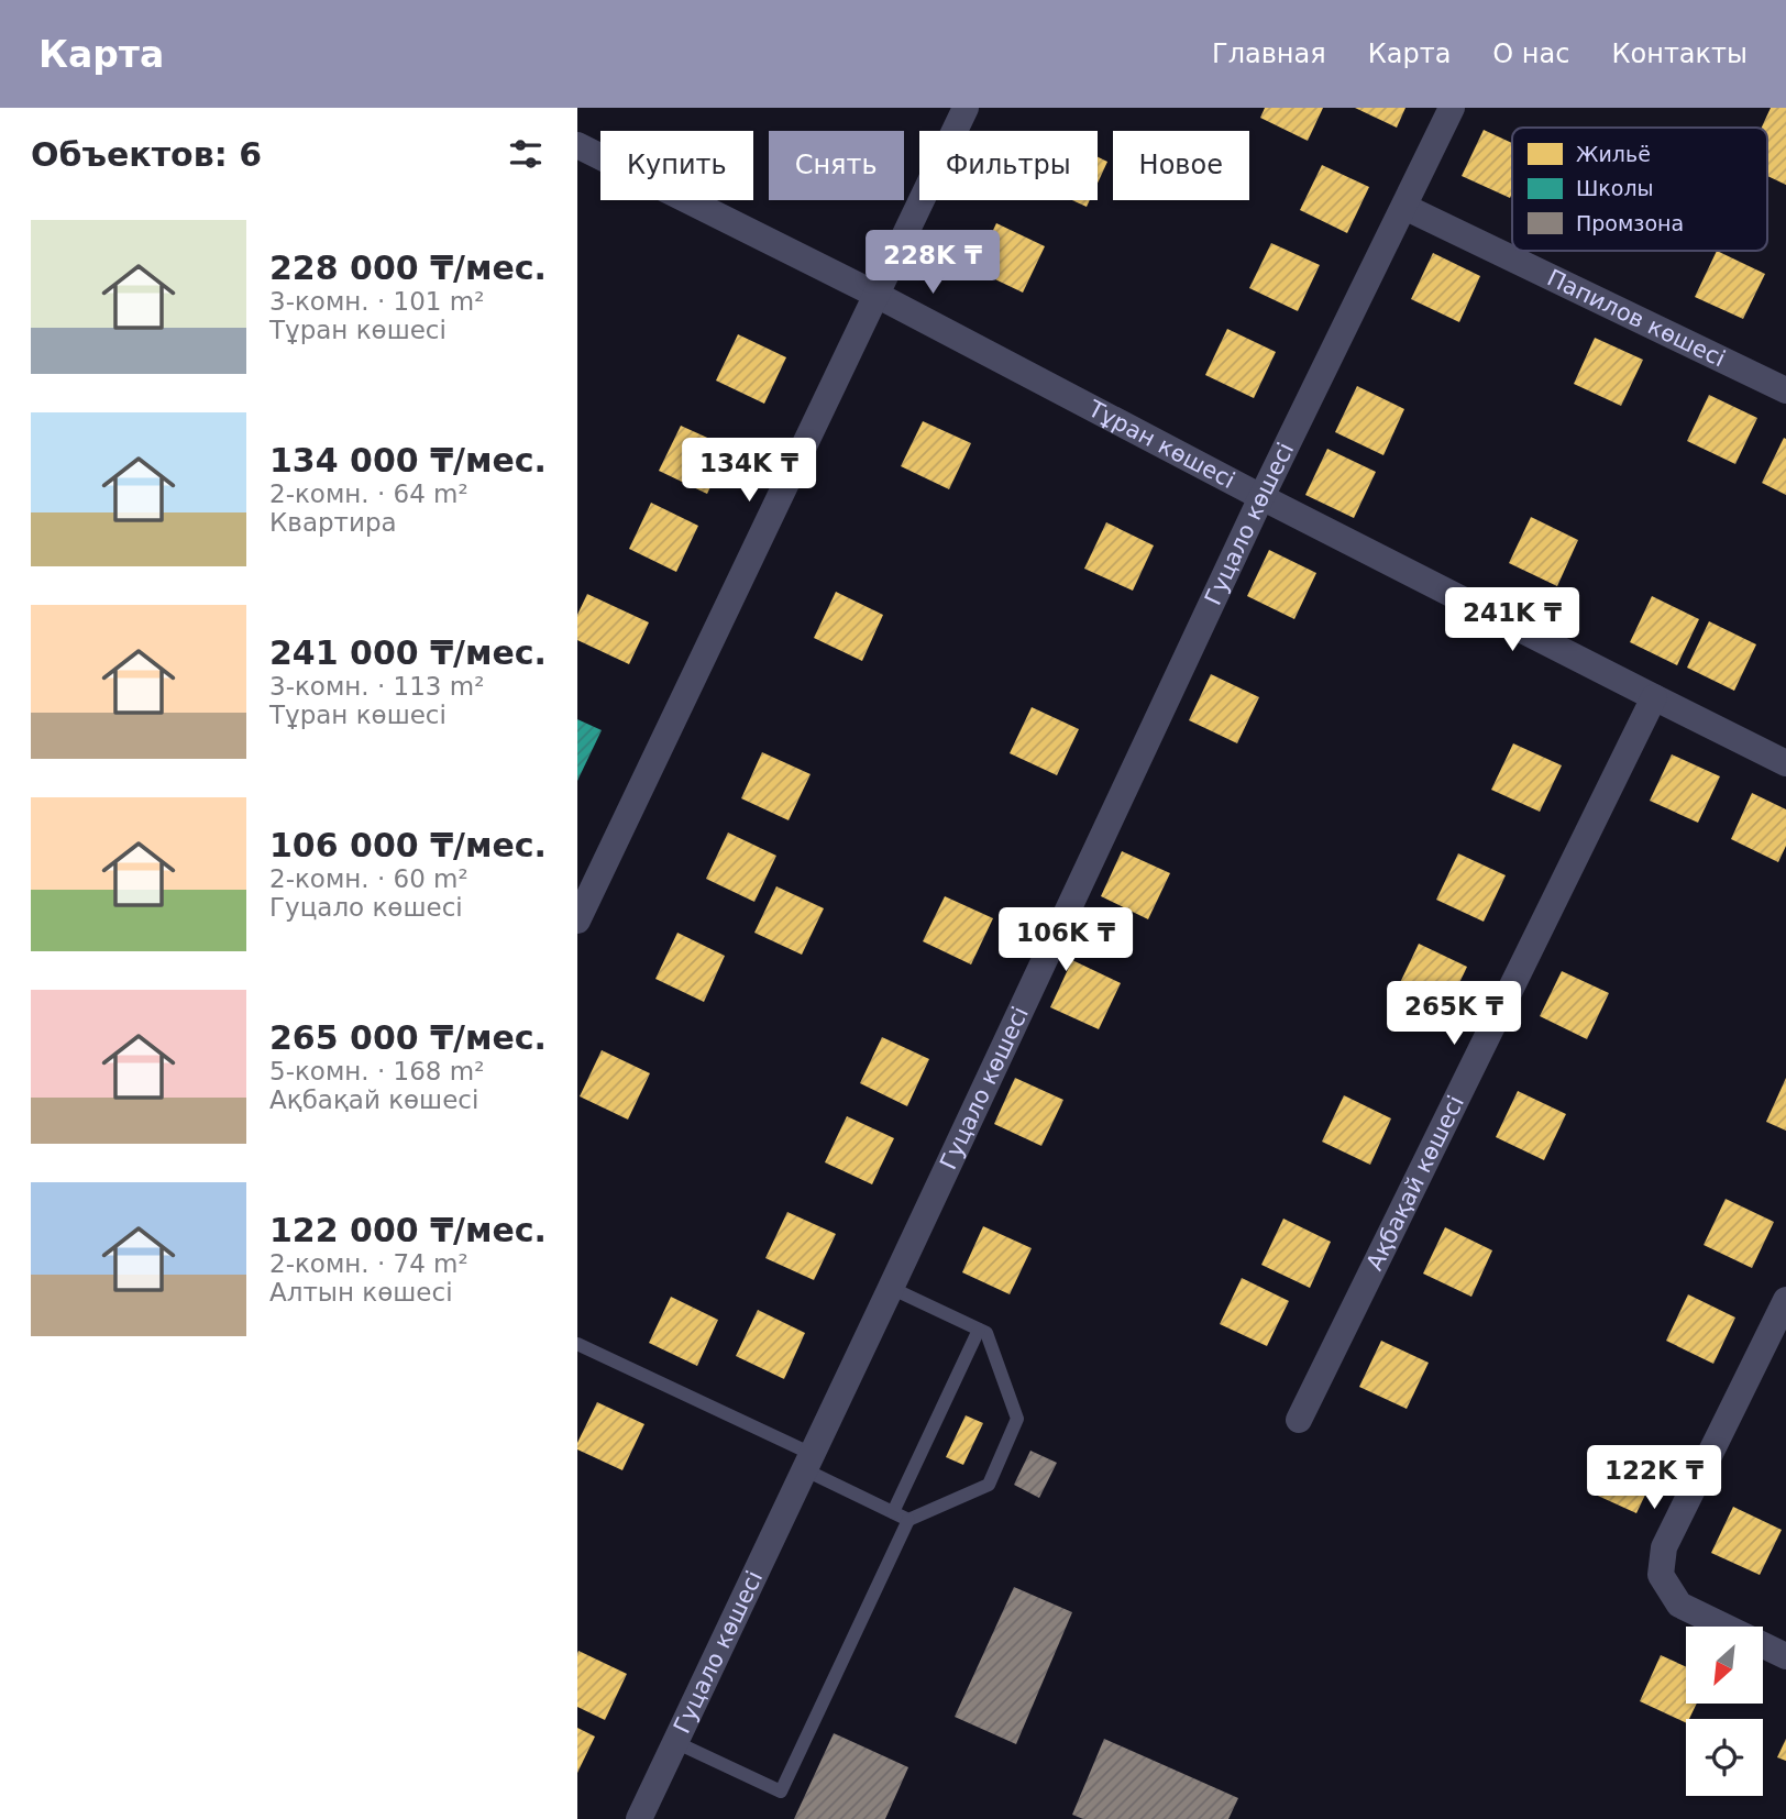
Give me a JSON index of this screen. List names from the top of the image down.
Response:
{
  "streets": {
    "street": [
      "Папилов көшесі",
      "Тұран көшесі",
      "Гуцало көшесі",
      "Ақбақай көшесі"
    ]
  },
  "crossings": [
    ["Папилов көшесі", "Гуцало көшесі"],
    ["Тұран көшесі", "Гуцало көшесі"],
    ["Тұран көшесі", "Ақбақай көшесі"]
  ],
  "legend": ["Жильё", "Школы", "Промзона"],
  "north": "bottom left",
  "page": {
    "header": "Карта",
    "nav": [
      "Главная",
      "Карта",
      "О нас",
      "Контакты"
    ],
    "heading": "Объектов: 6",
    "chip": [
      "Купить",
      "Снять",
      "Фильтры",
      "Новое"
    ],
    "list": [
      {
        "name": "228 000 ₸/мес.",
        "note": "3-комн. · 101 m² · Тұран көшесі"
      },
      {
        "name": "134 000 ₸/мес.",
        "note": "2-комн. · 64 m² · Квартира"
      },
      {
        "name": "241 000 ₸/мес.",
        "note": "3-комн. · 113 m² · Тұран көшесі"
      },
      {
        "name": "106 000 ₸/мес.",
        "note": "2-комн. · 60 m² · Гуцало көшесі"
      },
      {
        "name": "265 000 ₸/мес.",
        "note": "5-комн. · 168 m² · Ақбақай көшесі"
      },
      {
        "name": "122 000 ₸/мес.",
        "note": "2-комн. · 74 m² · Алтын көшесі"
      }
    ],
    "price": [
      "228K ₸",
      "134K ₸",
      "241K ₸",
      "106K ₸",
      "265K ₸",
      "122K ₸"
    ]
  }
}
